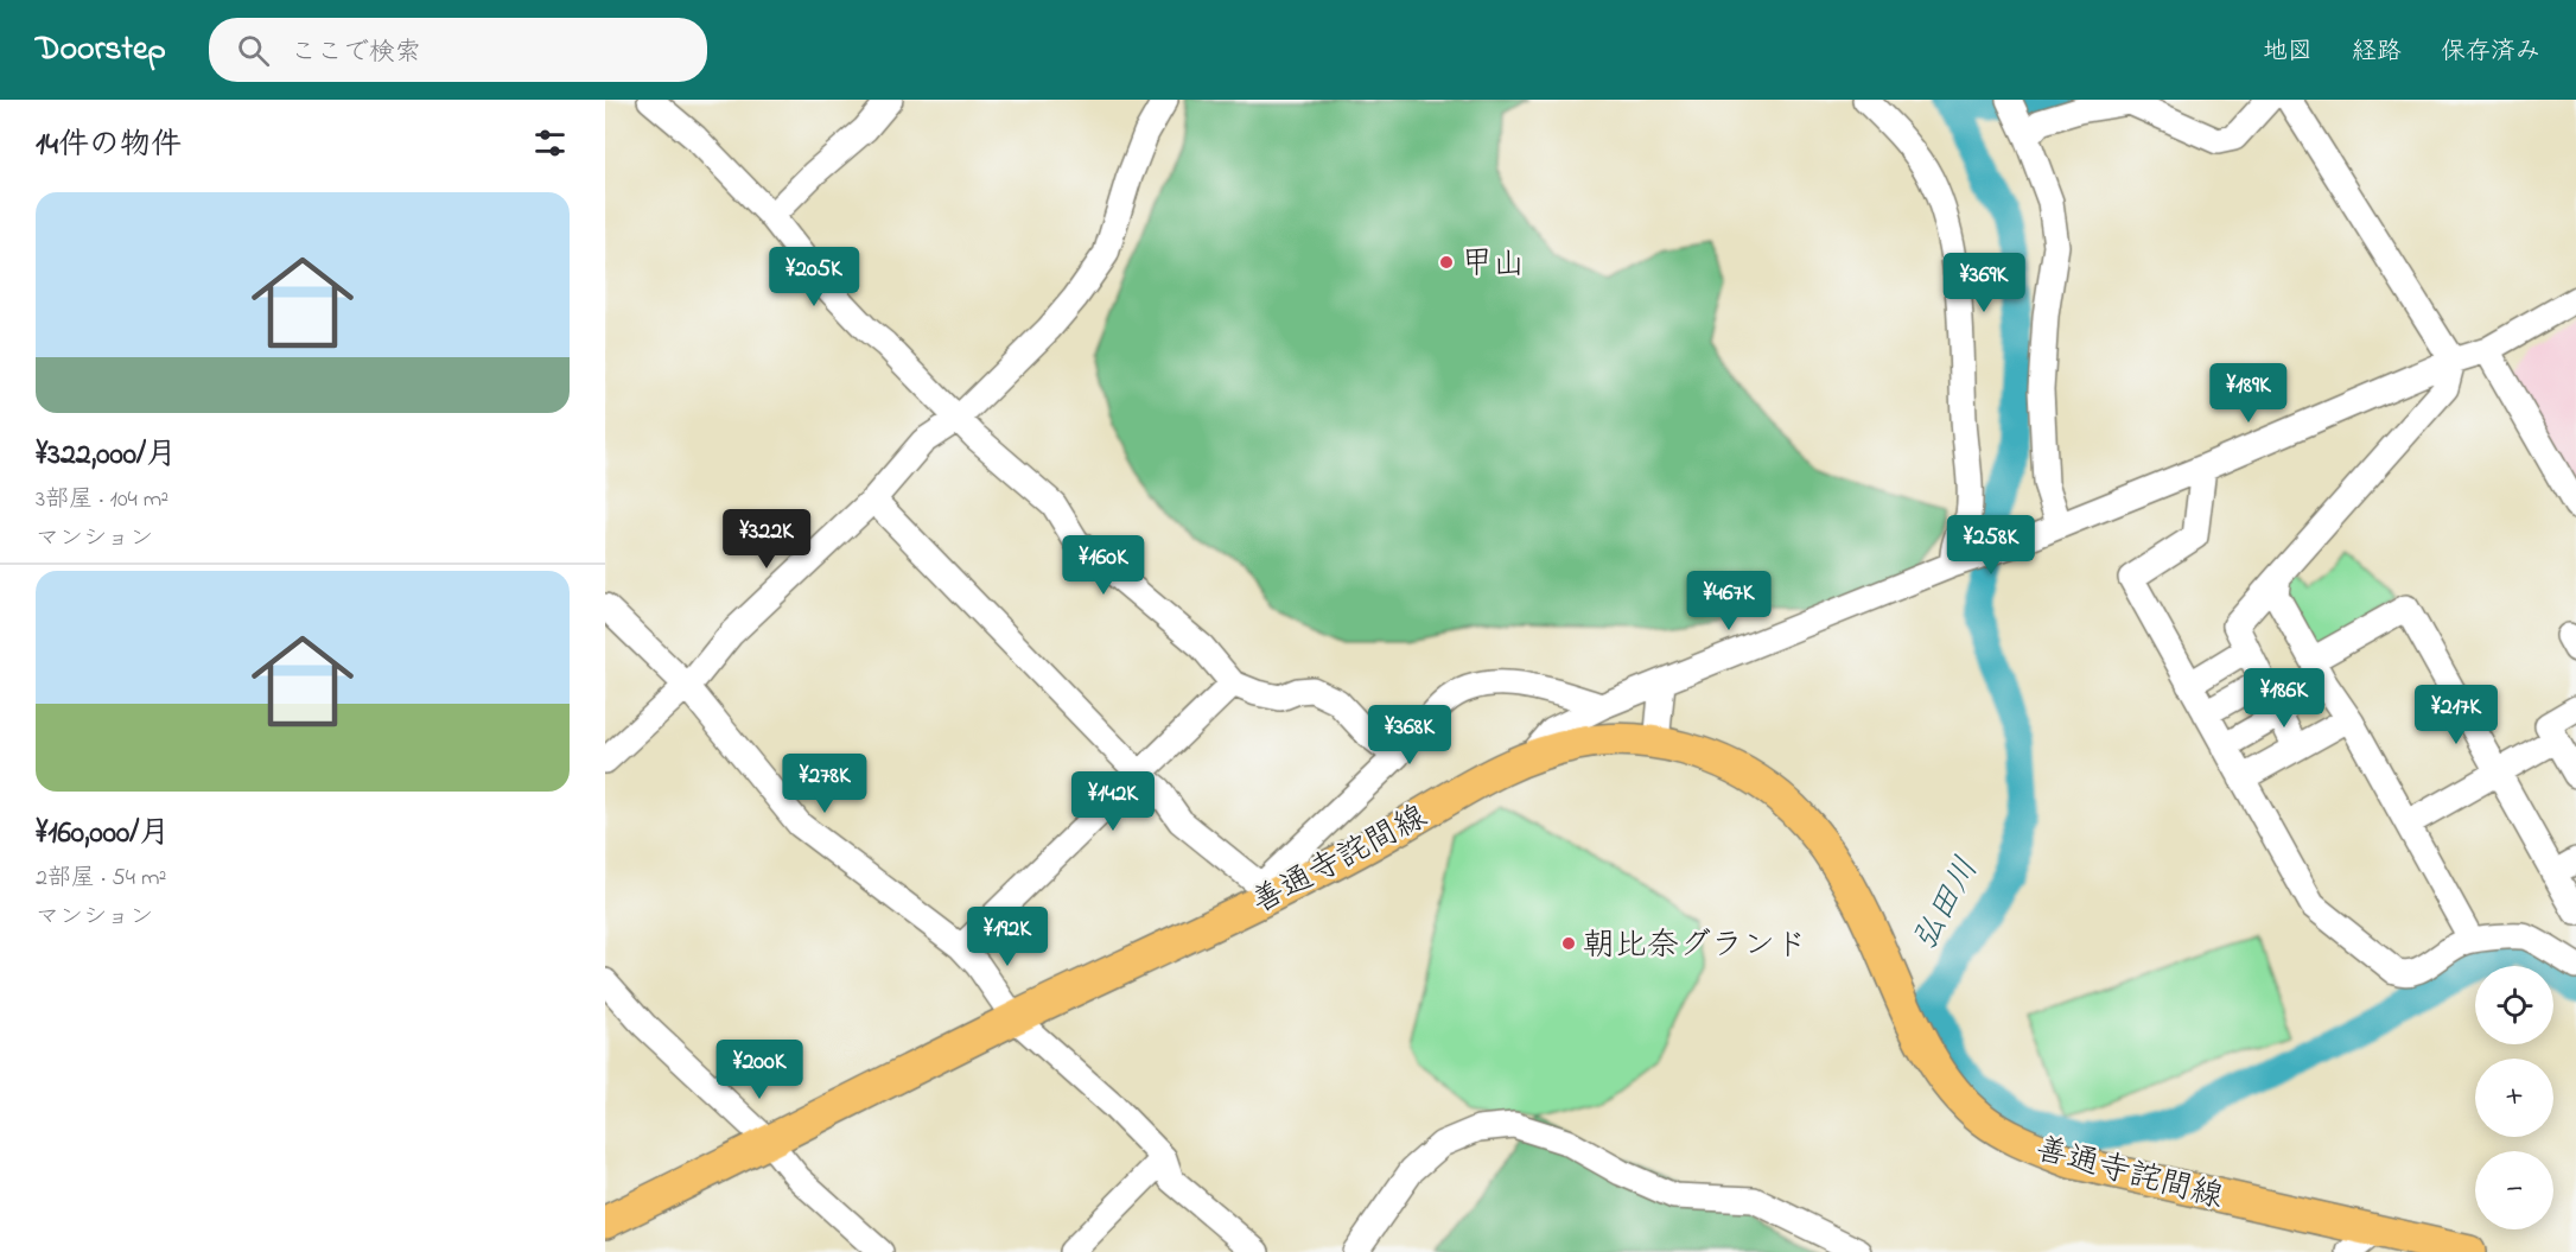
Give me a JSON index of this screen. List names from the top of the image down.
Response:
{
  "streets": {
    "main road": ["善通寺詫間線"]
  },
  "water": ["弘田川"],
  "places": ["甲山", "朝比奈グランド"],
  "page": {
    "header": "Doorstep",
    "search": "ここで検索",
    "nav": ["地図", "経路", "保存済み"],
    "heading": "14件の物件",
    "list": [
      {
        "name": "¥322,000/月",
        "note": "3部屋 · 104 m² · マンション"
      },
      {
        "name": "¥160,000/月",
        "note": "2部屋 · 54 m² · マンション"
      }
    ],
    "price": [
      "¥205K",
      "¥369K",
      "¥189K",
      "¥322K",
      "¥258K",
      "¥160K",
      "¥467K",
      "¥186K",
      "¥217K",
      "¥368K",
      "¥278K",
      "¥142K",
      "¥192K",
      "¥200K"
    ],
    "map_buttons": ["+", "−"]
  }
}
